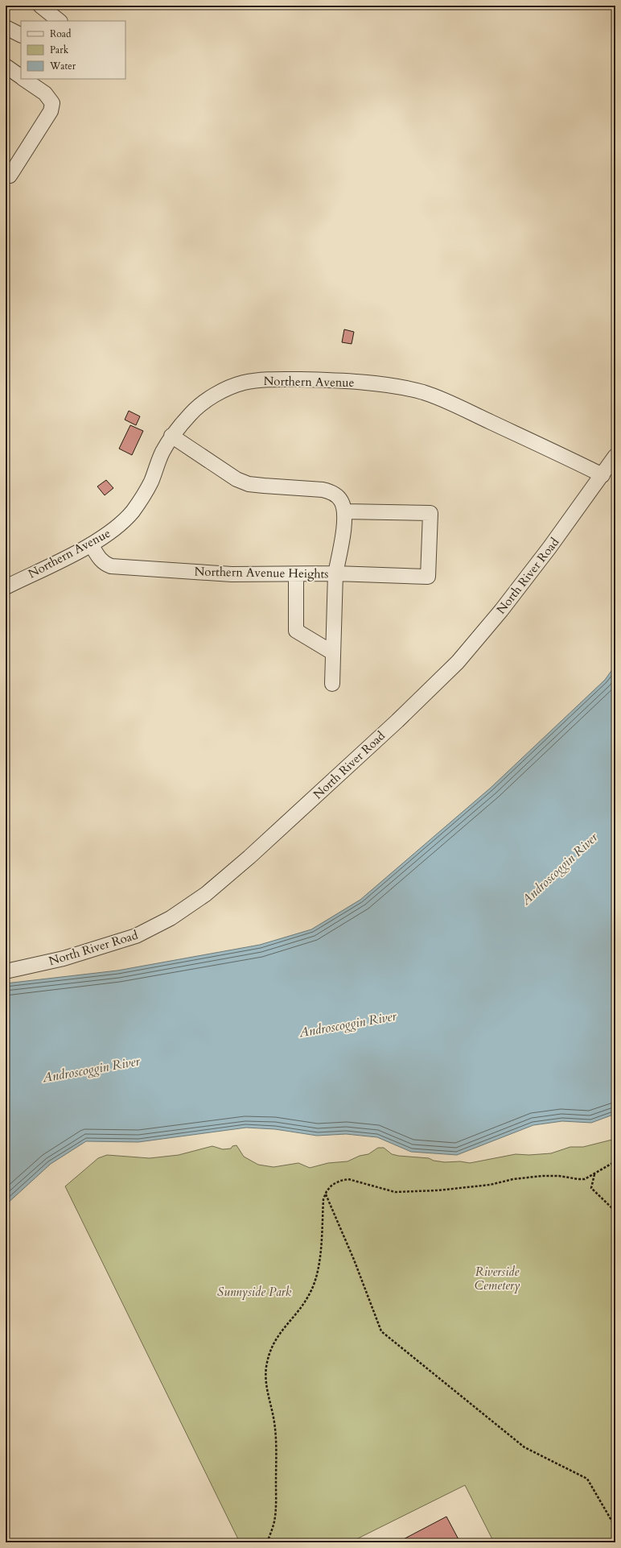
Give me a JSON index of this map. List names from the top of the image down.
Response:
{
  "streets": {
    "street": ["Northern Avenue", "Northern Avenue Heights", "North River Road"]
  },
  "crossings": [
    ["Northern Avenue", "Northern Avenue Heights"],
    ["Northern Avenue", "North River Road"]
  ],
  "water": ["Androscoggin River"],
  "parks": ["Riverside Cemetery", "Sunnyside Park"],
  "legend": ["Road", "Park", "Water"]
}
